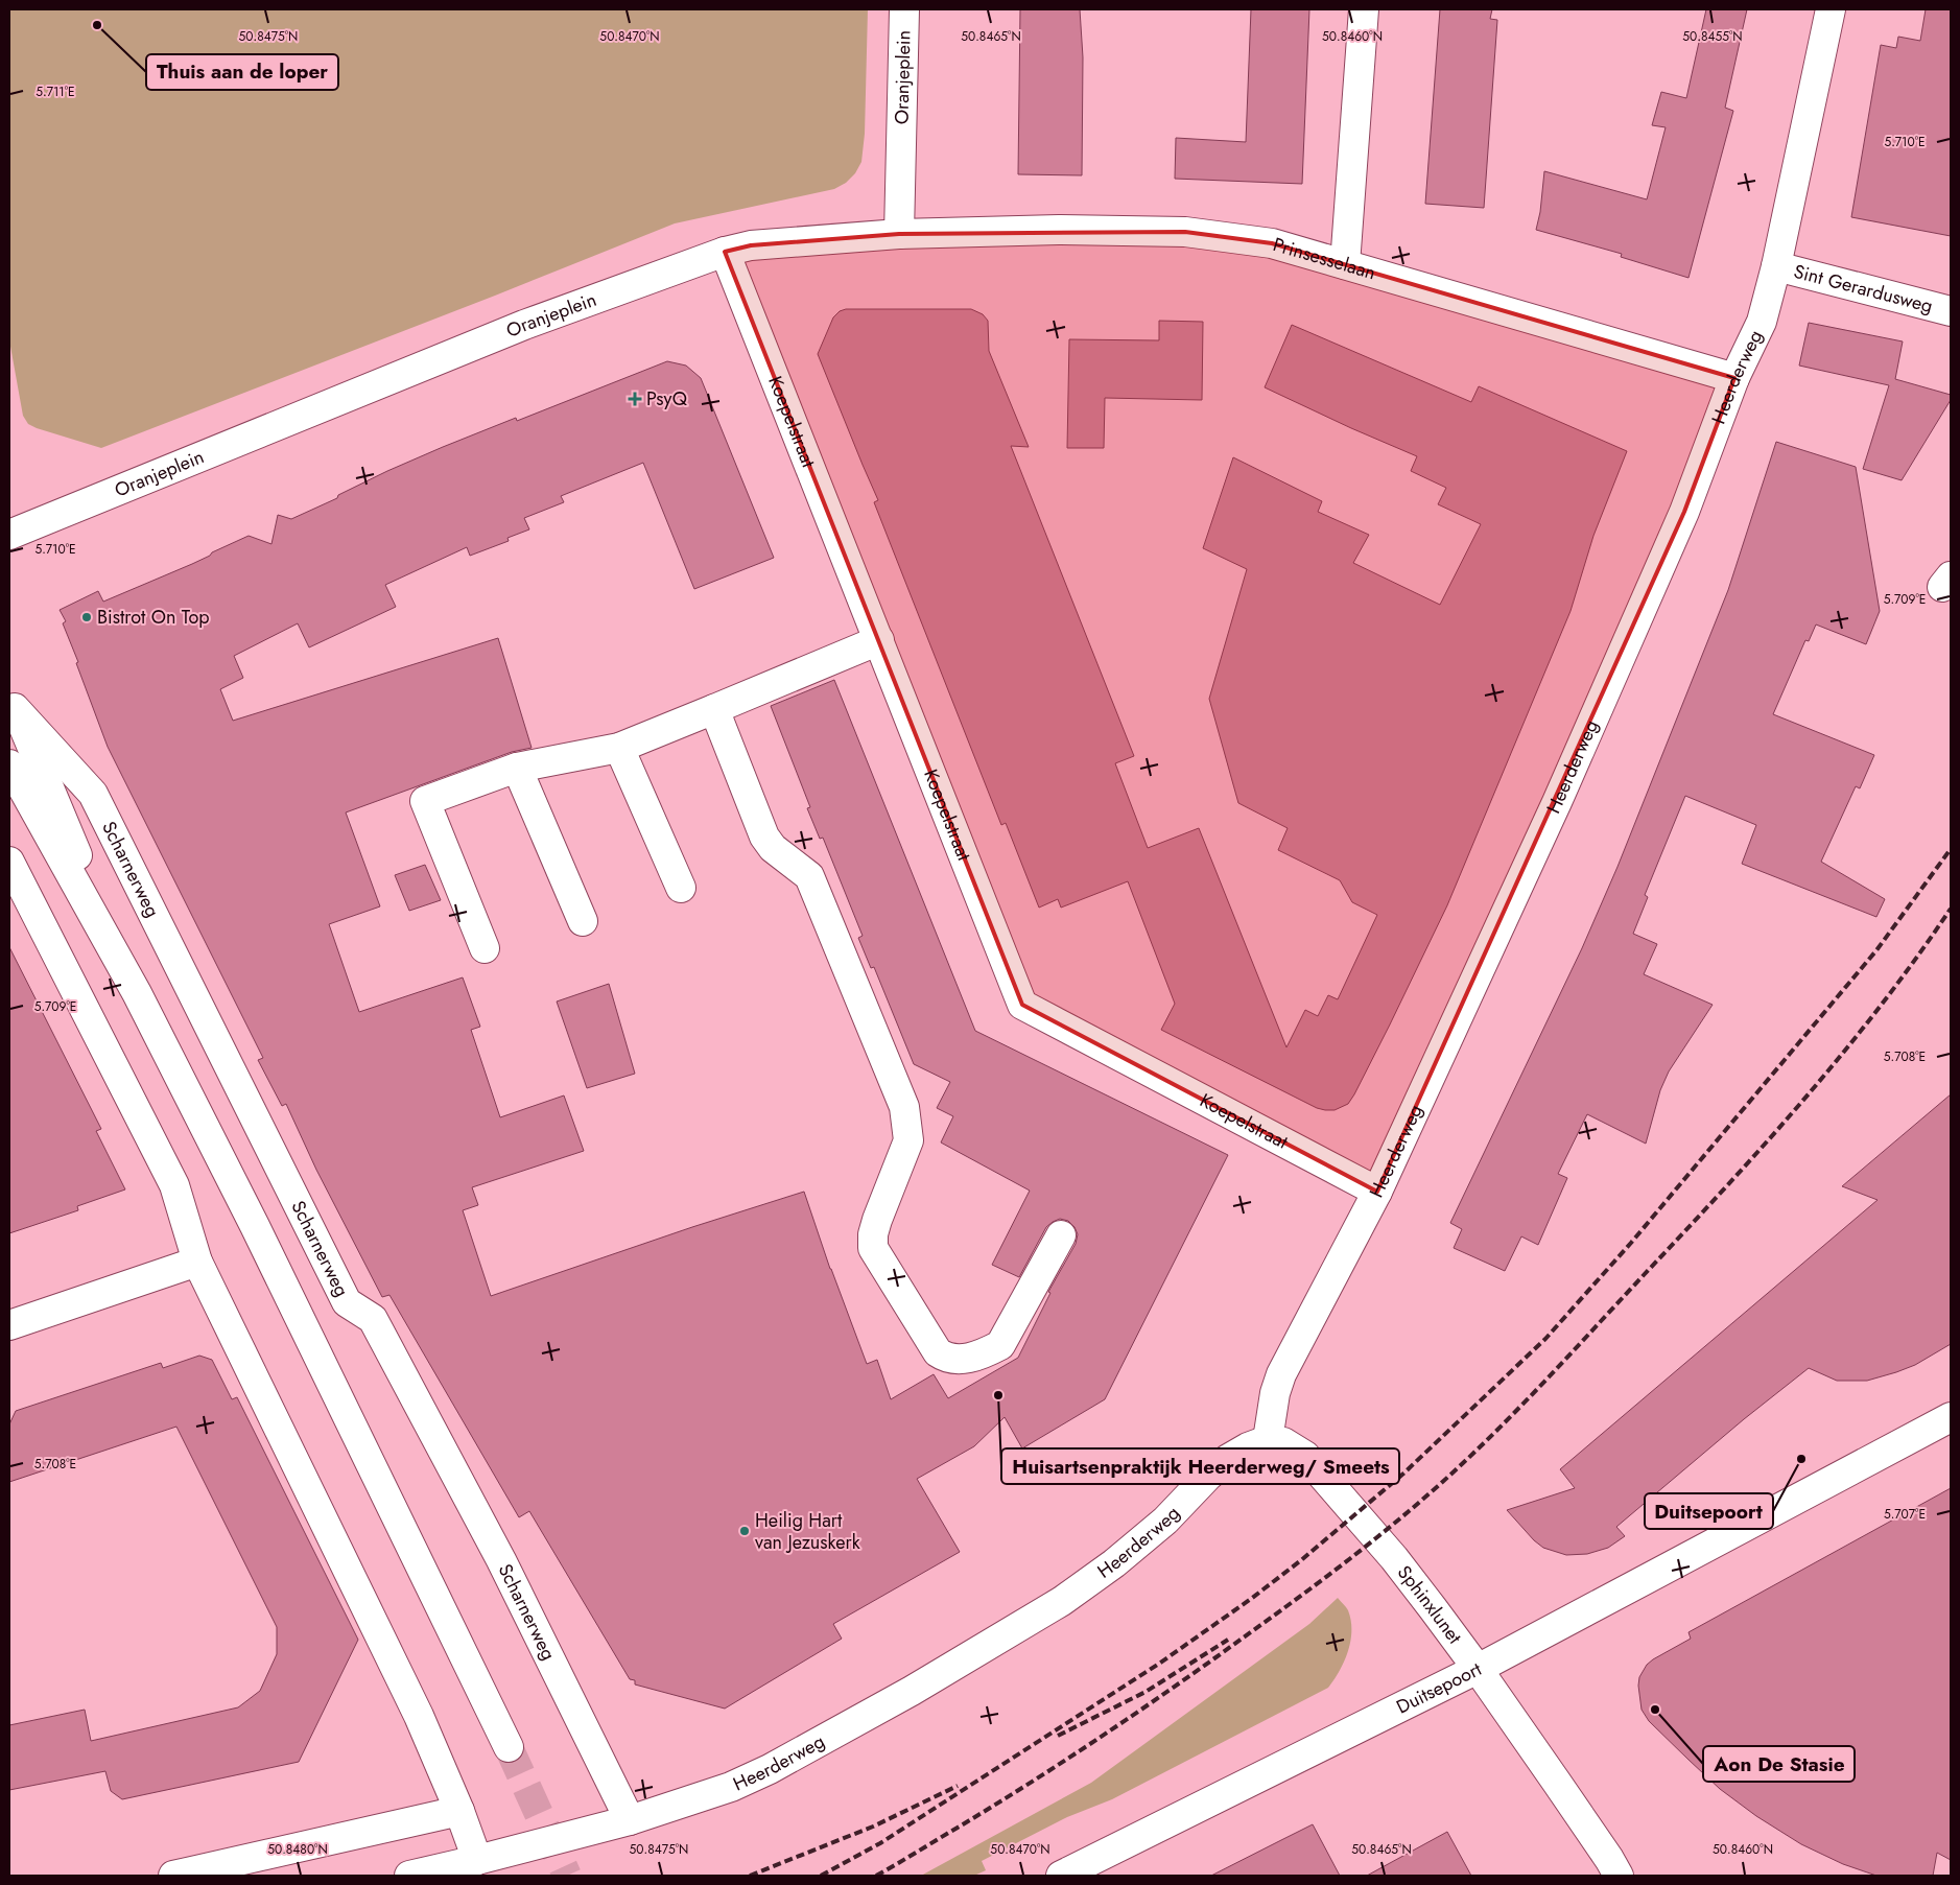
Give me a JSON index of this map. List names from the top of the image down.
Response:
{
  "streets": {
    "street": [
      "Oranjeplein",
      "Prinsesselaan",
      "Sint Gerardusweg",
      "Heerderweg",
      "Koepelstraat",
      "Scharnerweg",
      "Sphinxlunet",
      "Duitsepoort"
    ]
  },
  "crossings": [
    ["Oranjeplein", "Prinsesselaan"],
    ["Oranjeplein", "Koepelstraat"],
    ["Prinsesselaan", "Heerderweg"],
    ["Sint Gerardusweg", "Heerderweg"],
    ["Heerderweg", "Koepelstraat"],
    ["Heerderweg", "Scharnerweg"],
    ["Heerderweg", "Sphinxlunet"],
    ["Sphinxlunet", "Duitsepoort"]
  ],
  "places": {
    "other": [
      "Thuis aan de loper",
      "Bistrot On Top",
      "Huisartsenpraktijk Heerderweg/ Smeets",
      "Duitsepoort",
      "Heilig Hart van Jezuskerk",
      "Aon De Stasie"
    ],
    "health": ["PsyQ"]
  },
  "coordinates": [
    "50.8475°N",
    "50.8470°N",
    "50.8465°N",
    "50.8460°N",
    "50.8455°N",
    "5.711°E",
    "5.710°E",
    "5.709°E",
    "5.708°E",
    "5.707°E",
    "50.8480°N"
  ]
}
